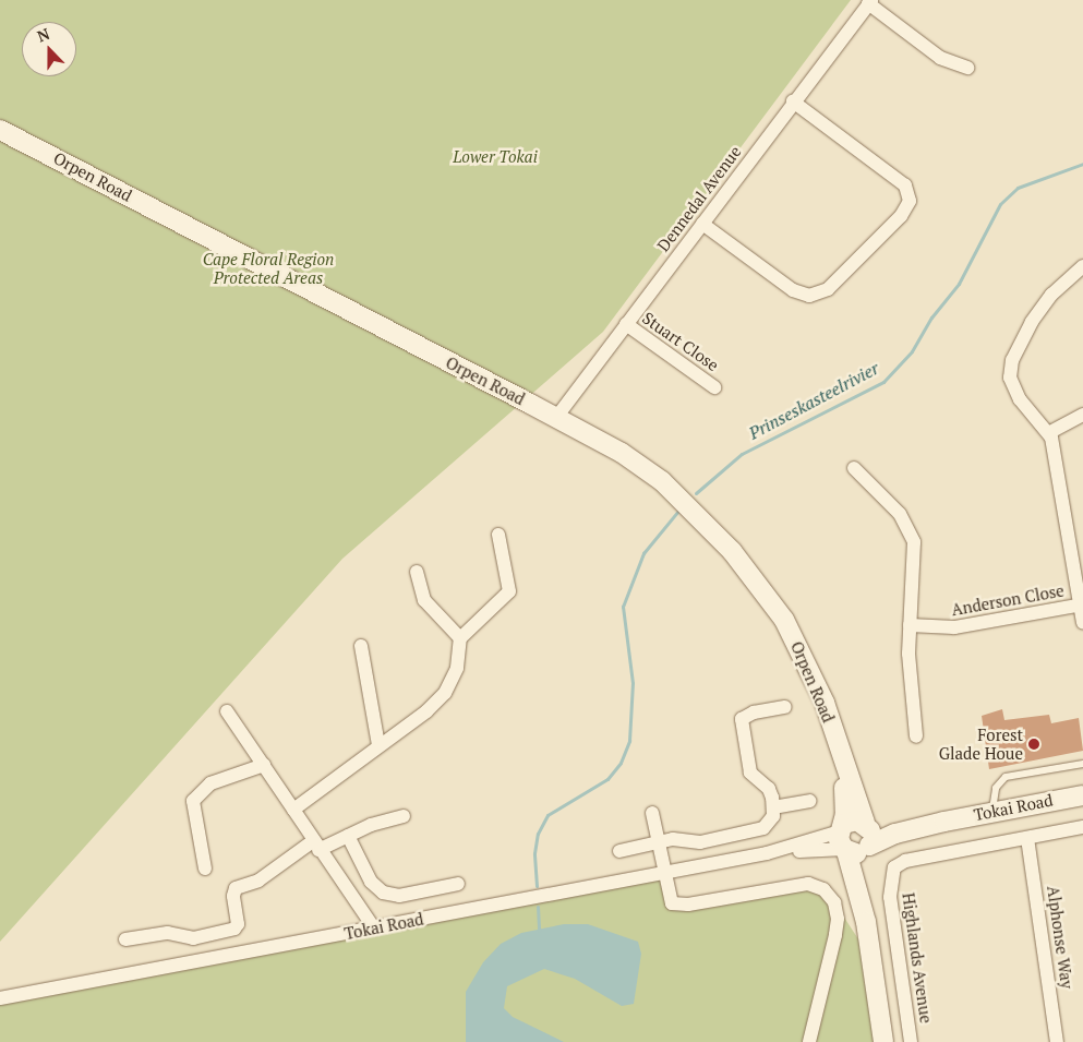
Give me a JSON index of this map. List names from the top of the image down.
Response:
{
  "streets": {
    "main road": ["Orpen Road", "Tokai Road"],
    "street": [
      "Dennedal Avenue",
      "Stuart Close",
      "Anderson Close",
      "Alphonse Way",
      "Highlands Avenue"
    ]
  },
  "crossings": [
    ["Orpen Road", "Dennedal Avenue"],
    ["Orpen Road", "Tokai Road"],
    ["Dennedal Avenue", "Stuart Close"],
    ["Alphonse Way", "Highlands Avenue"]
  ],
  "water": ["Prinseskasteelrivier"],
  "parks": ["Lower Tokai", "Cape Floral Region Protected Areas"],
  "places": ["Forest Glade Houe"],
  "north": "top"
}
